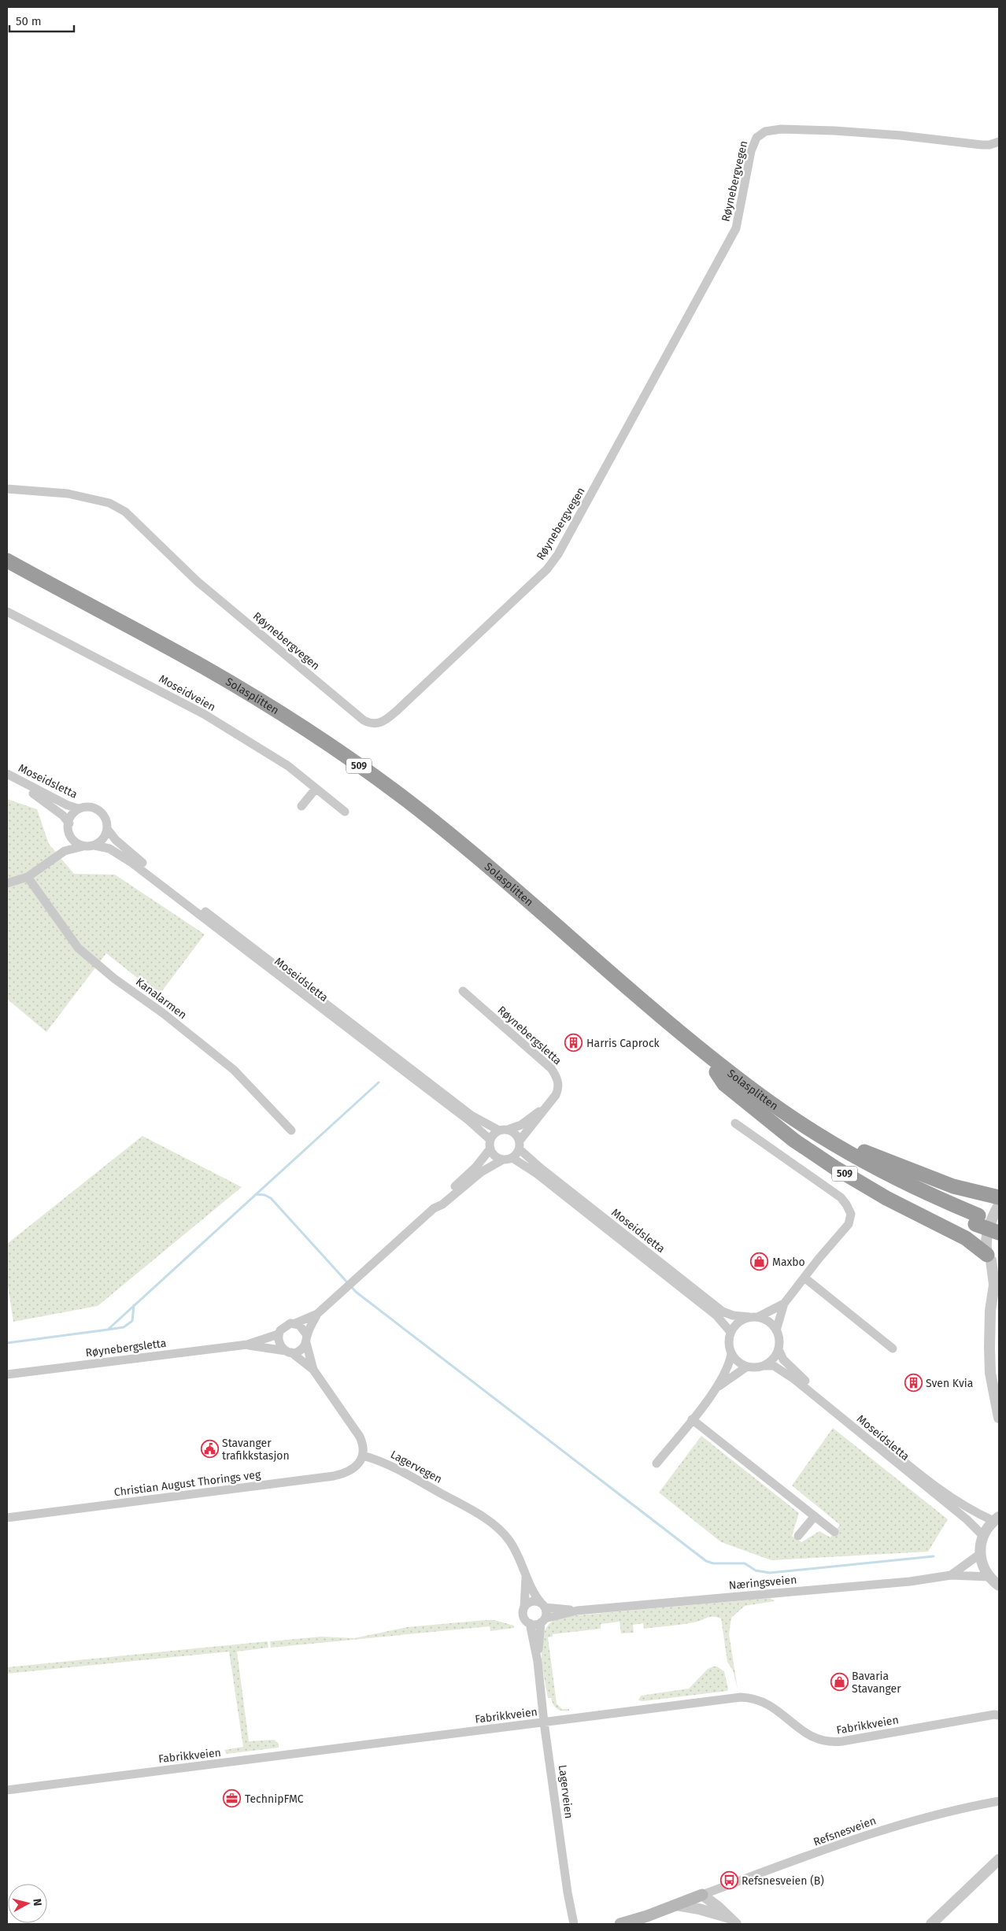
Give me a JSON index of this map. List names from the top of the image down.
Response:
{
  "streets": {
    "highway": ["Solasplitten", "509"],
    "street": [
      "Røynebergvegen",
      "Moseidveien",
      "Moseidsletta",
      "Kanalarmen",
      "Røynebergsletta",
      "Lagervegen",
      "Christian August Thorings veg",
      "Næringsveien",
      "Fabrikkveien",
      "Lagerveien",
      "Refsnesveien"
    ]
  },
  "crossings": [
    ["Solasplitten", "509"],
    ["Moseidsletta", "Røynebergsletta"],
    ["Lagervegen", "Christian August Thorings veg"],
    ["Lagervegen", "Næringsveien"],
    ["Lagervegen", "Lagerveien"],
    ["Næringsveien", "Lagerveien"],
    ["Fabrikkveien", "Lagerveien"]
  ],
  "places": {
    "building": ["Harris Caprock", "Sven Kvia"],
    "shop": ["Maxbo", "Bavaria Stavanger"],
    "public building": ["Stavanger trafikkstasjon"],
    "office": ["TechnipFMC"],
    "bus stop": ["Refsnesveien (B)"]
  },
  "scale_bar": "50 m",
  "north": "right"
}
